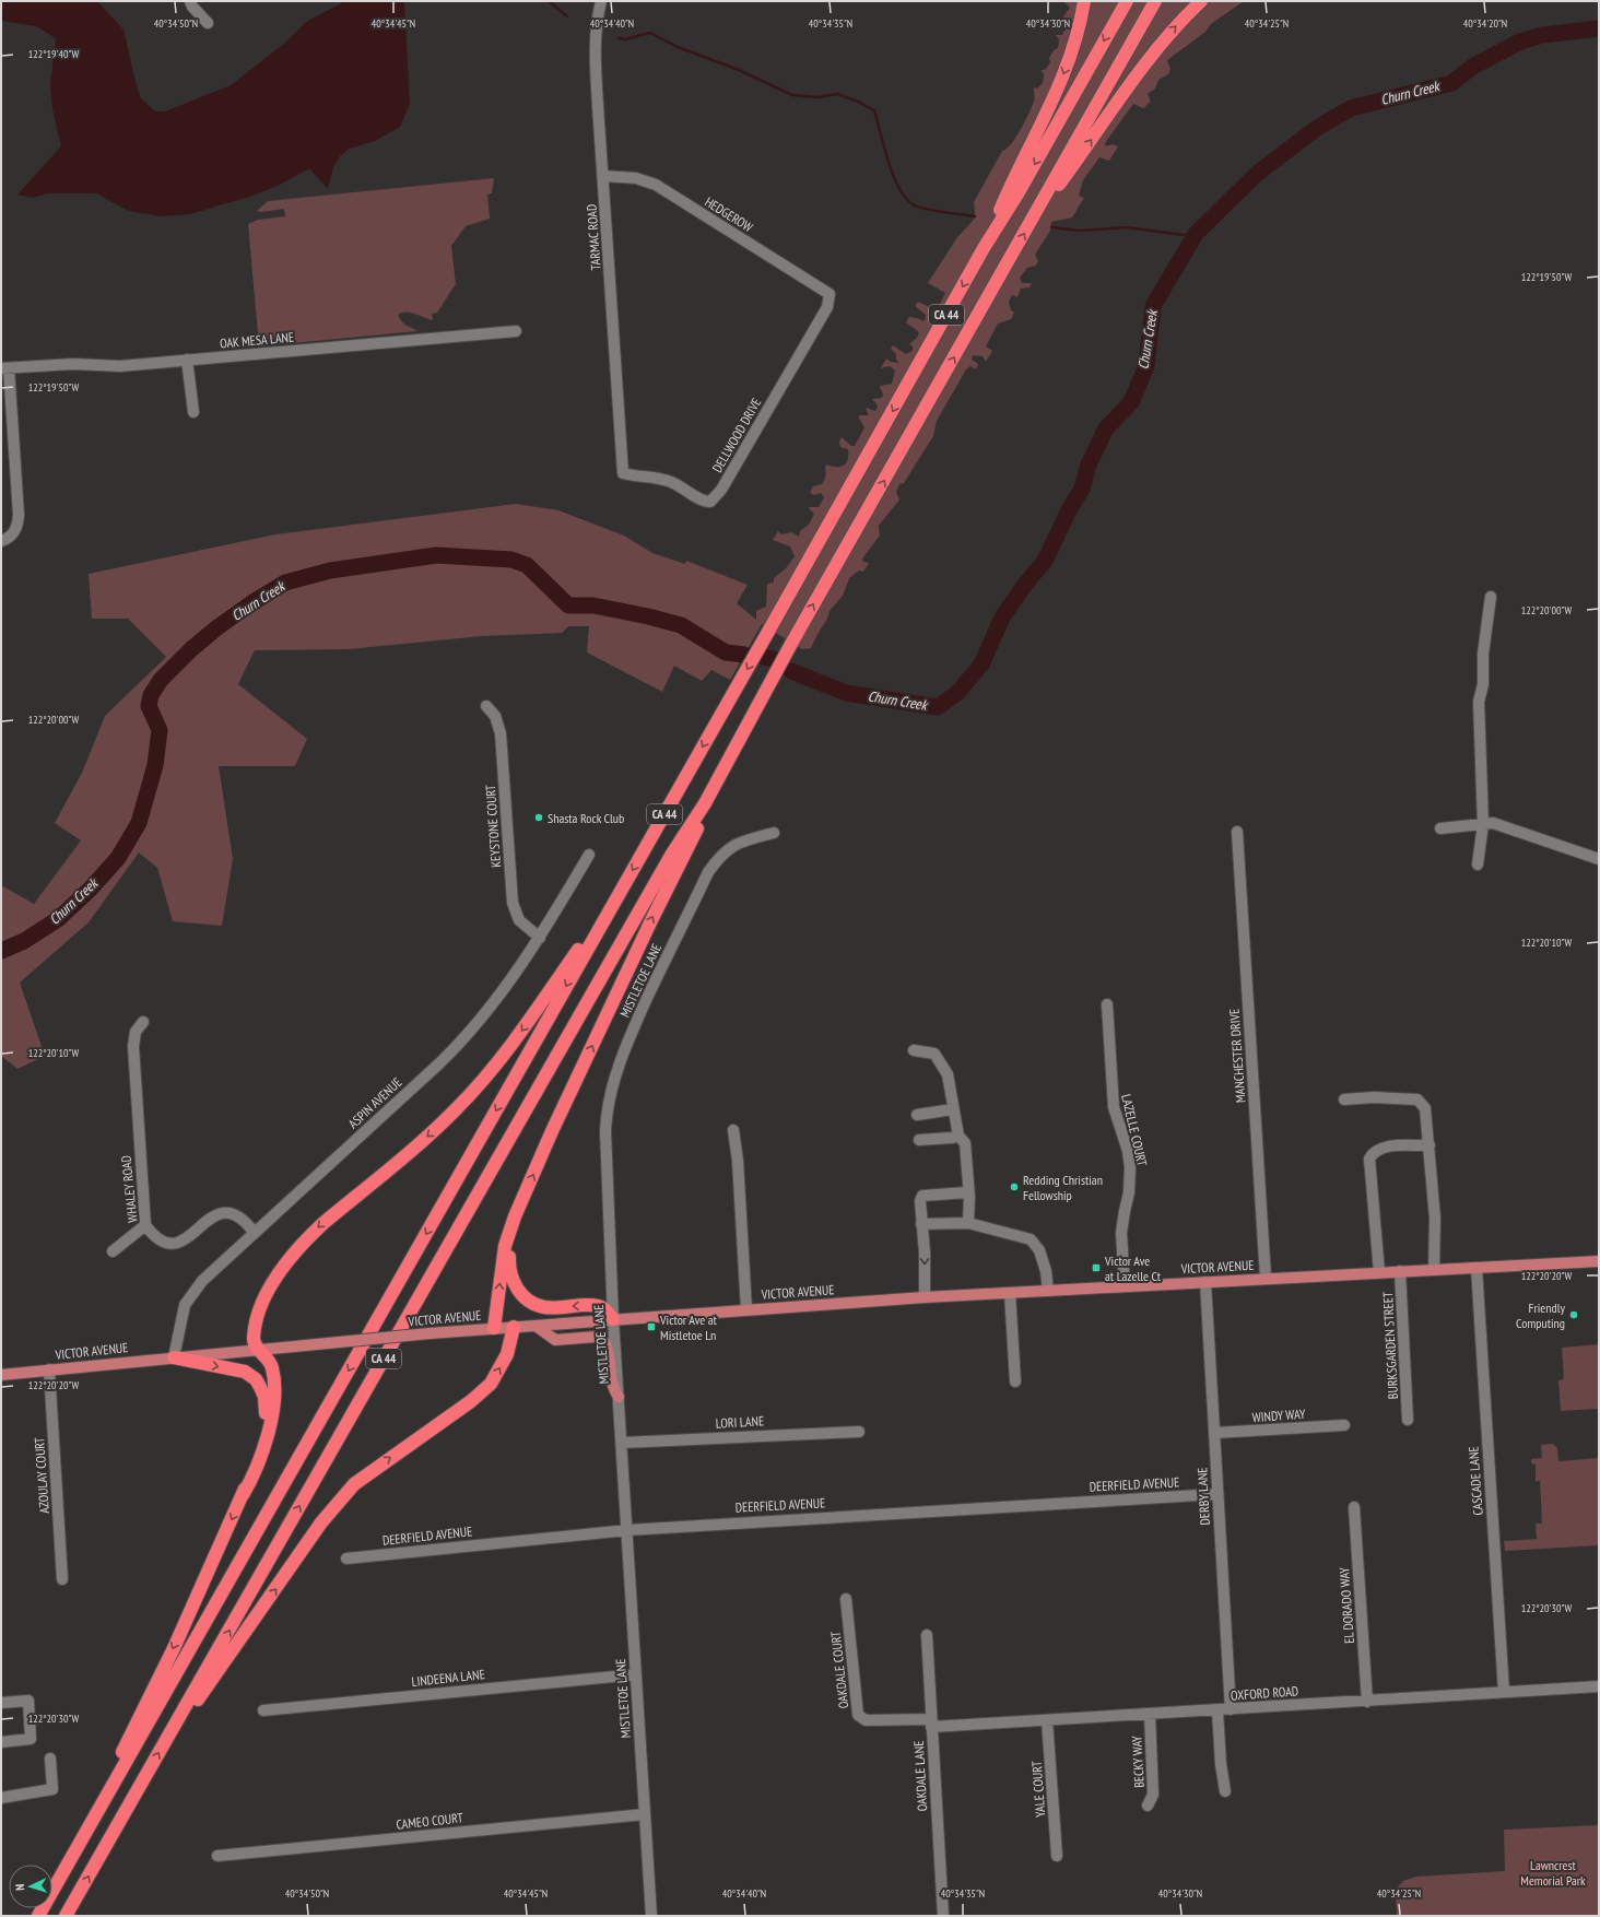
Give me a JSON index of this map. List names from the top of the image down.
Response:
{
  "streets": {
    "highway": ["CA 44"],
    "main road": ["VICTOR AVENUE"],
    "street": [
      "HEDGEROW",
      "TARMAC ROAD",
      "OAK MESA LANE",
      "DELLWOOD DRIVE",
      "KEYSTONE COURT",
      "MISTLETOE LANE",
      "MANCHESTER DRIVE",
      "ASPIN AVENUE",
      "LAZELLE COURT",
      "WHALEY ROAD",
      "BURKSGARDEN STREET",
      "WINDY WAY",
      "LORI LANE",
      "AZOULAY COURT",
      "CASCADE LANE",
      "DEERFIELD AVENUE",
      "DERBY LANE",
      "EL DORADO WAY",
      "OAKDALE COURT",
      "LINDEENA LANE",
      "OXFORD ROAD",
      "BECKY WAY",
      "OAKDALE LANE",
      "YALE COURT",
      "CAMEO COURT"
    ]
  },
  "crossings": [
    ["HEDGEROW", "TARMAC ROAD"],
    ["HEDGEROW", "DELLWOOD DRIVE"],
    ["TARMAC ROAD", "DELLWOOD DRIVE"],
    ["KEYSTONE COURT", "ASPIN AVENUE"],
    ["MISTLETOE LANE", "VICTOR AVENUE"],
    ["MISTLETOE LANE", "LORI LANE"],
    ["MISTLETOE LANE", "DEERFIELD AVENUE"],
    ["MISTLETOE LANE", "LINDEENA LANE"],
    ["MISTLETOE LANE", "CAMEO COURT"],
    ["MANCHESTER DRIVE", "VICTOR AVENUE"],
    ["ASPIN AVENUE", "WHALEY ROAD"],
    ["ASPIN AVENUE", "VICTOR AVENUE"],
    ["LAZELLE COURT", "VICTOR AVENUE"],
    ["VICTOR AVENUE", "BURKSGARDEN STREET"],
    ["VICTOR AVENUE", "AZOULAY COURT"],
    ["VICTOR AVENUE", "CASCADE LANE"],
    ["VICTOR AVENUE", "DERBY LANE"],
    ["WINDY WAY", "DERBY LANE"],
    ["CASCADE LANE", "OXFORD ROAD"],
    ["DEERFIELD AVENUE", "DERBY LANE"],
    ["DERBY LANE", "OXFORD ROAD"],
    ["EL DORADO WAY", "OXFORD ROAD"],
    ["OAKDALE COURT", "OXFORD ROAD"],
    ["OAKDALE COURT", "OAKDALE LANE"],
    ["OXFORD ROAD", "BECKY WAY"],
    ["OXFORD ROAD", "OAKDALE LANE"],
    ["OXFORD ROAD", "YALE COURT"]
  ],
  "water": ["Churn Creek"],
  "parks": ["Lawncrest Memorial Park"],
  "places": {
    "other": ["Shasta Rock Club", "Redding Christian Fellowship", "Friendly Computing"],
    "transit": ["Victor Ave at Lazelle Ct", "Victor Ave at Mistletoe Ln"]
  },
  "north": "left",
  "coordinates": [
    "40°34'50\"N",
    "40°34'45\"N",
    "40°34'40\"N",
    "40°34'35\"N",
    "40°34'30\"N",
    "40°34'25\"N",
    "40°34'20\"N",
    "122°19'40\"W",
    "122°19'50\"W",
    "122°20'00\"W",
    "122°20'10\"W",
    "122°20'20\"W",
    "122°20'30\"W"
  ]
}
